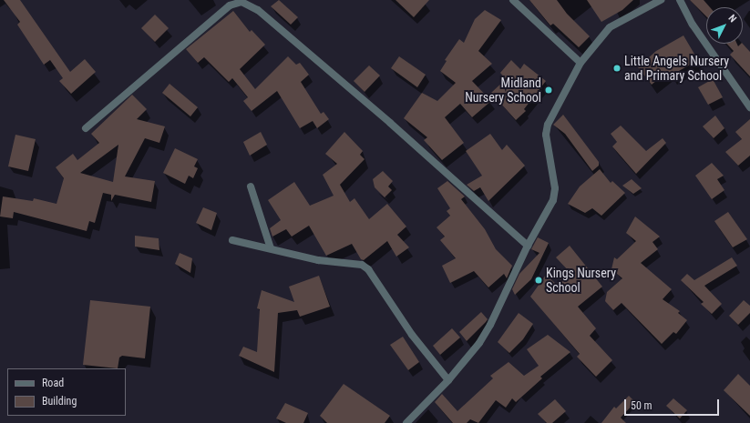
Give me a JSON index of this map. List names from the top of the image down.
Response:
{
  "places": ["Little Angels Nursery and Primary School", "Midland Nursery School", "Kings Nursery School"],
  "legend": ["Road", "Building"],
  "scale_bar": "50 m",
  "north": "top right"
}
